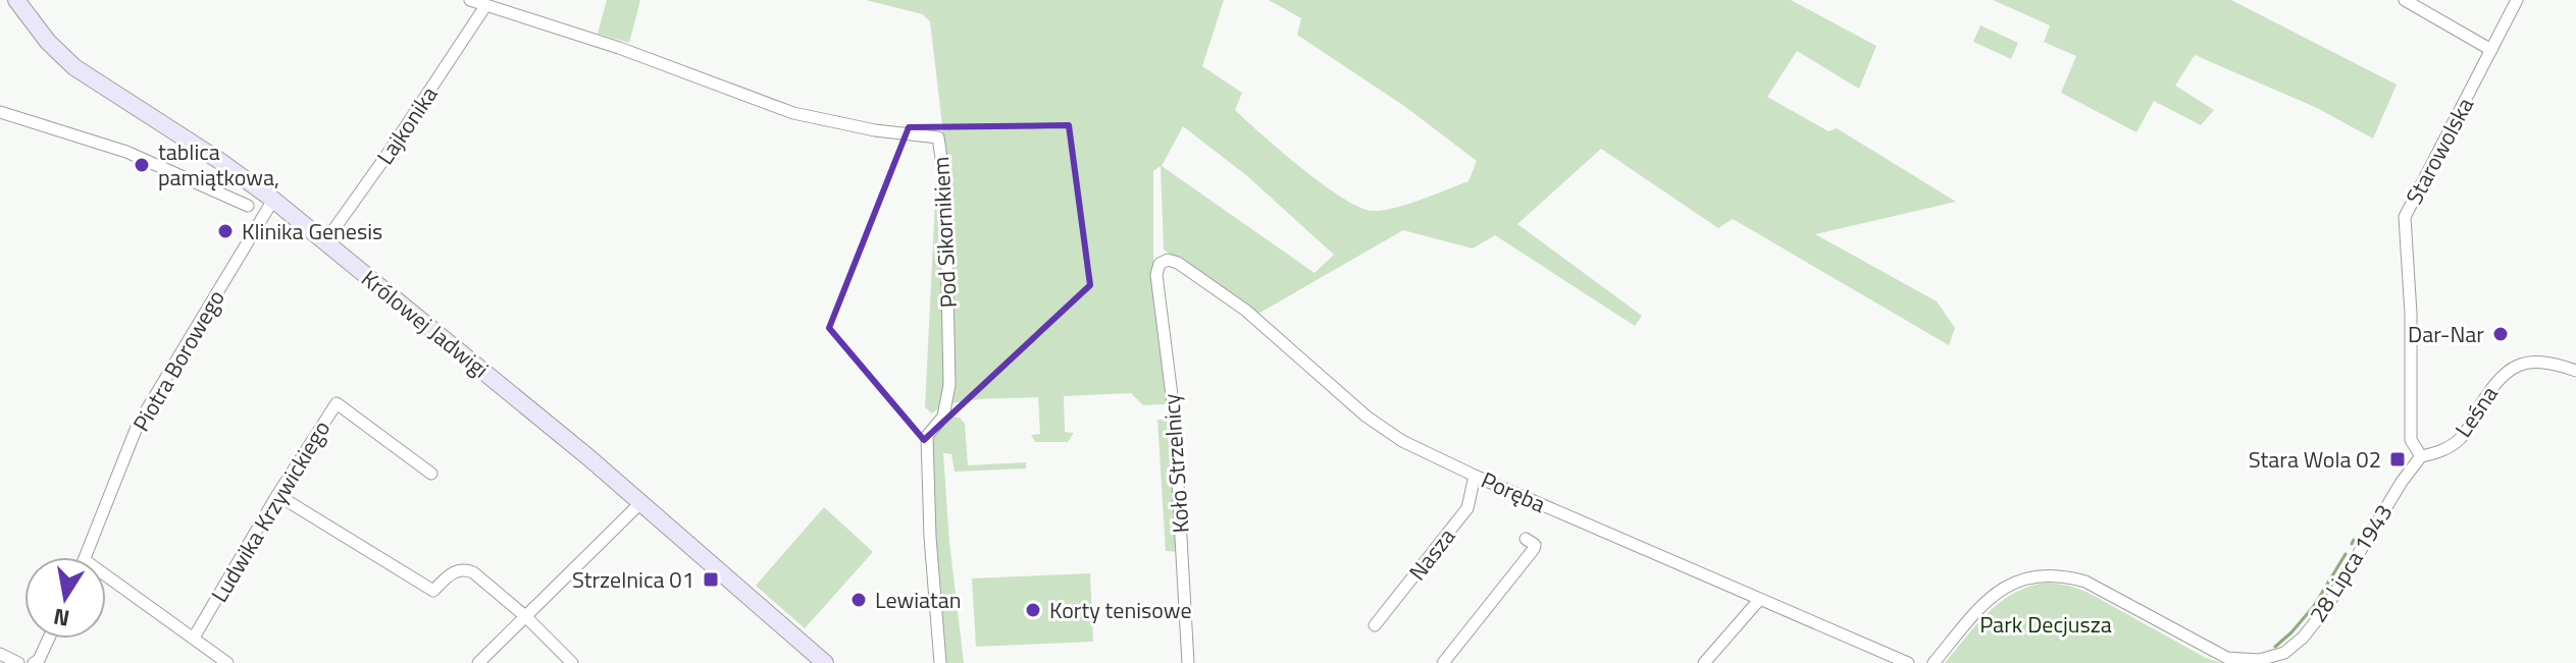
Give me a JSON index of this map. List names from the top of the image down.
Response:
{
  "streets": {
    "street": [
      "Lajkonika",
      "Starowolska",
      "Pod Sikornikiem",
      "Królowej Jadwigi",
      "Piotra Borowego",
      "Leśna",
      "Koło Strzelnicy",
      "Poręba",
      "Ludwika Krzywickiego",
      "Nasza",
      "28 Lipca 1943"
    ]
  },
  "crossings": [
    ["Lajkonika", "Pod Sikornikiem"],
    ["Lajkonika", "Królowej Jadwigi"],
    ["Starowolska", "Leśna"],
    ["Starowolska", "28 Lipca 1943"],
    ["Królowej Jadwigi", "Piotra Borowego"],
    ["Leśna", "28 Lipca 1943"],
    ["Koło Strzelnicy", "Poręba"],
    ["Poręba", "Nasza"]
  ],
  "parks": ["Park Decjusza"],
  "places": {
    "other": [
      "tablica pamiątkowa,",
      "Klinika Genesis",
      "Dar-Nar",
      "Lewiatan",
      "Korty tenisowe"
    ],
    "transit": ["Stara Wola 02", "Strzelnica 01"]
  },
  "north": "bottom"
}
